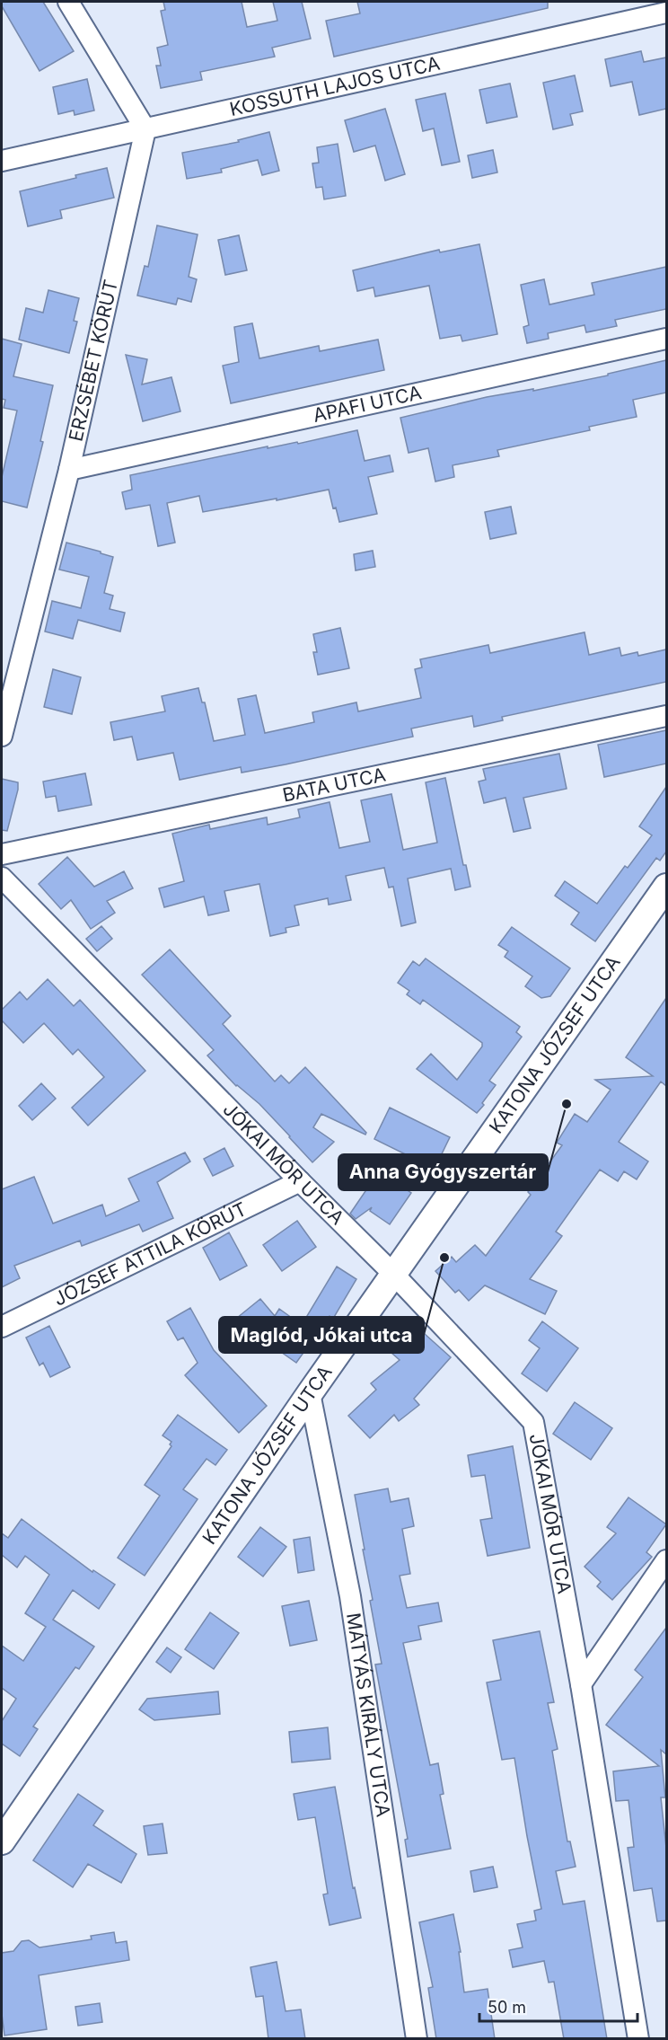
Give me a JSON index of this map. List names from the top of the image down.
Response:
{
  "streets": {
    "main road": ["KATONA JÓZSEF UTCA"],
    "street": [
      "KOSSUTH LAJOS UTCA",
      "ERZSÉBET KÖRÚT",
      "APAFI UTCA",
      "BATA UTCA",
      "JÓKAI MÓR UTCA",
      "JÓZSEF ATTILA KÖRÚT",
      "MÁTYÁS KIRÁLY UTCA"
    ]
  },
  "crossings": [
    ["KOSSUTH LAJOS UTCA", "ERZSÉBET KÖRÚT"],
    ["ERZSÉBET KÖRÚT", "APAFI UTCA"],
    ["KATONA JÓZSEF UTCA", "JÓKAI MÓR UTCA"],
    ["KATONA JÓZSEF UTCA", "MÁTYÁS KIRÁLY UTCA"],
    ["JÓKAI MÓR UTCA", "JÓZSEF ATTILA KÖRÚT"]
  ],
  "places": ["Anna Gyógyszertár", "Maglód, Jókai utca"],
  "scale_bar": "50 m"
}
